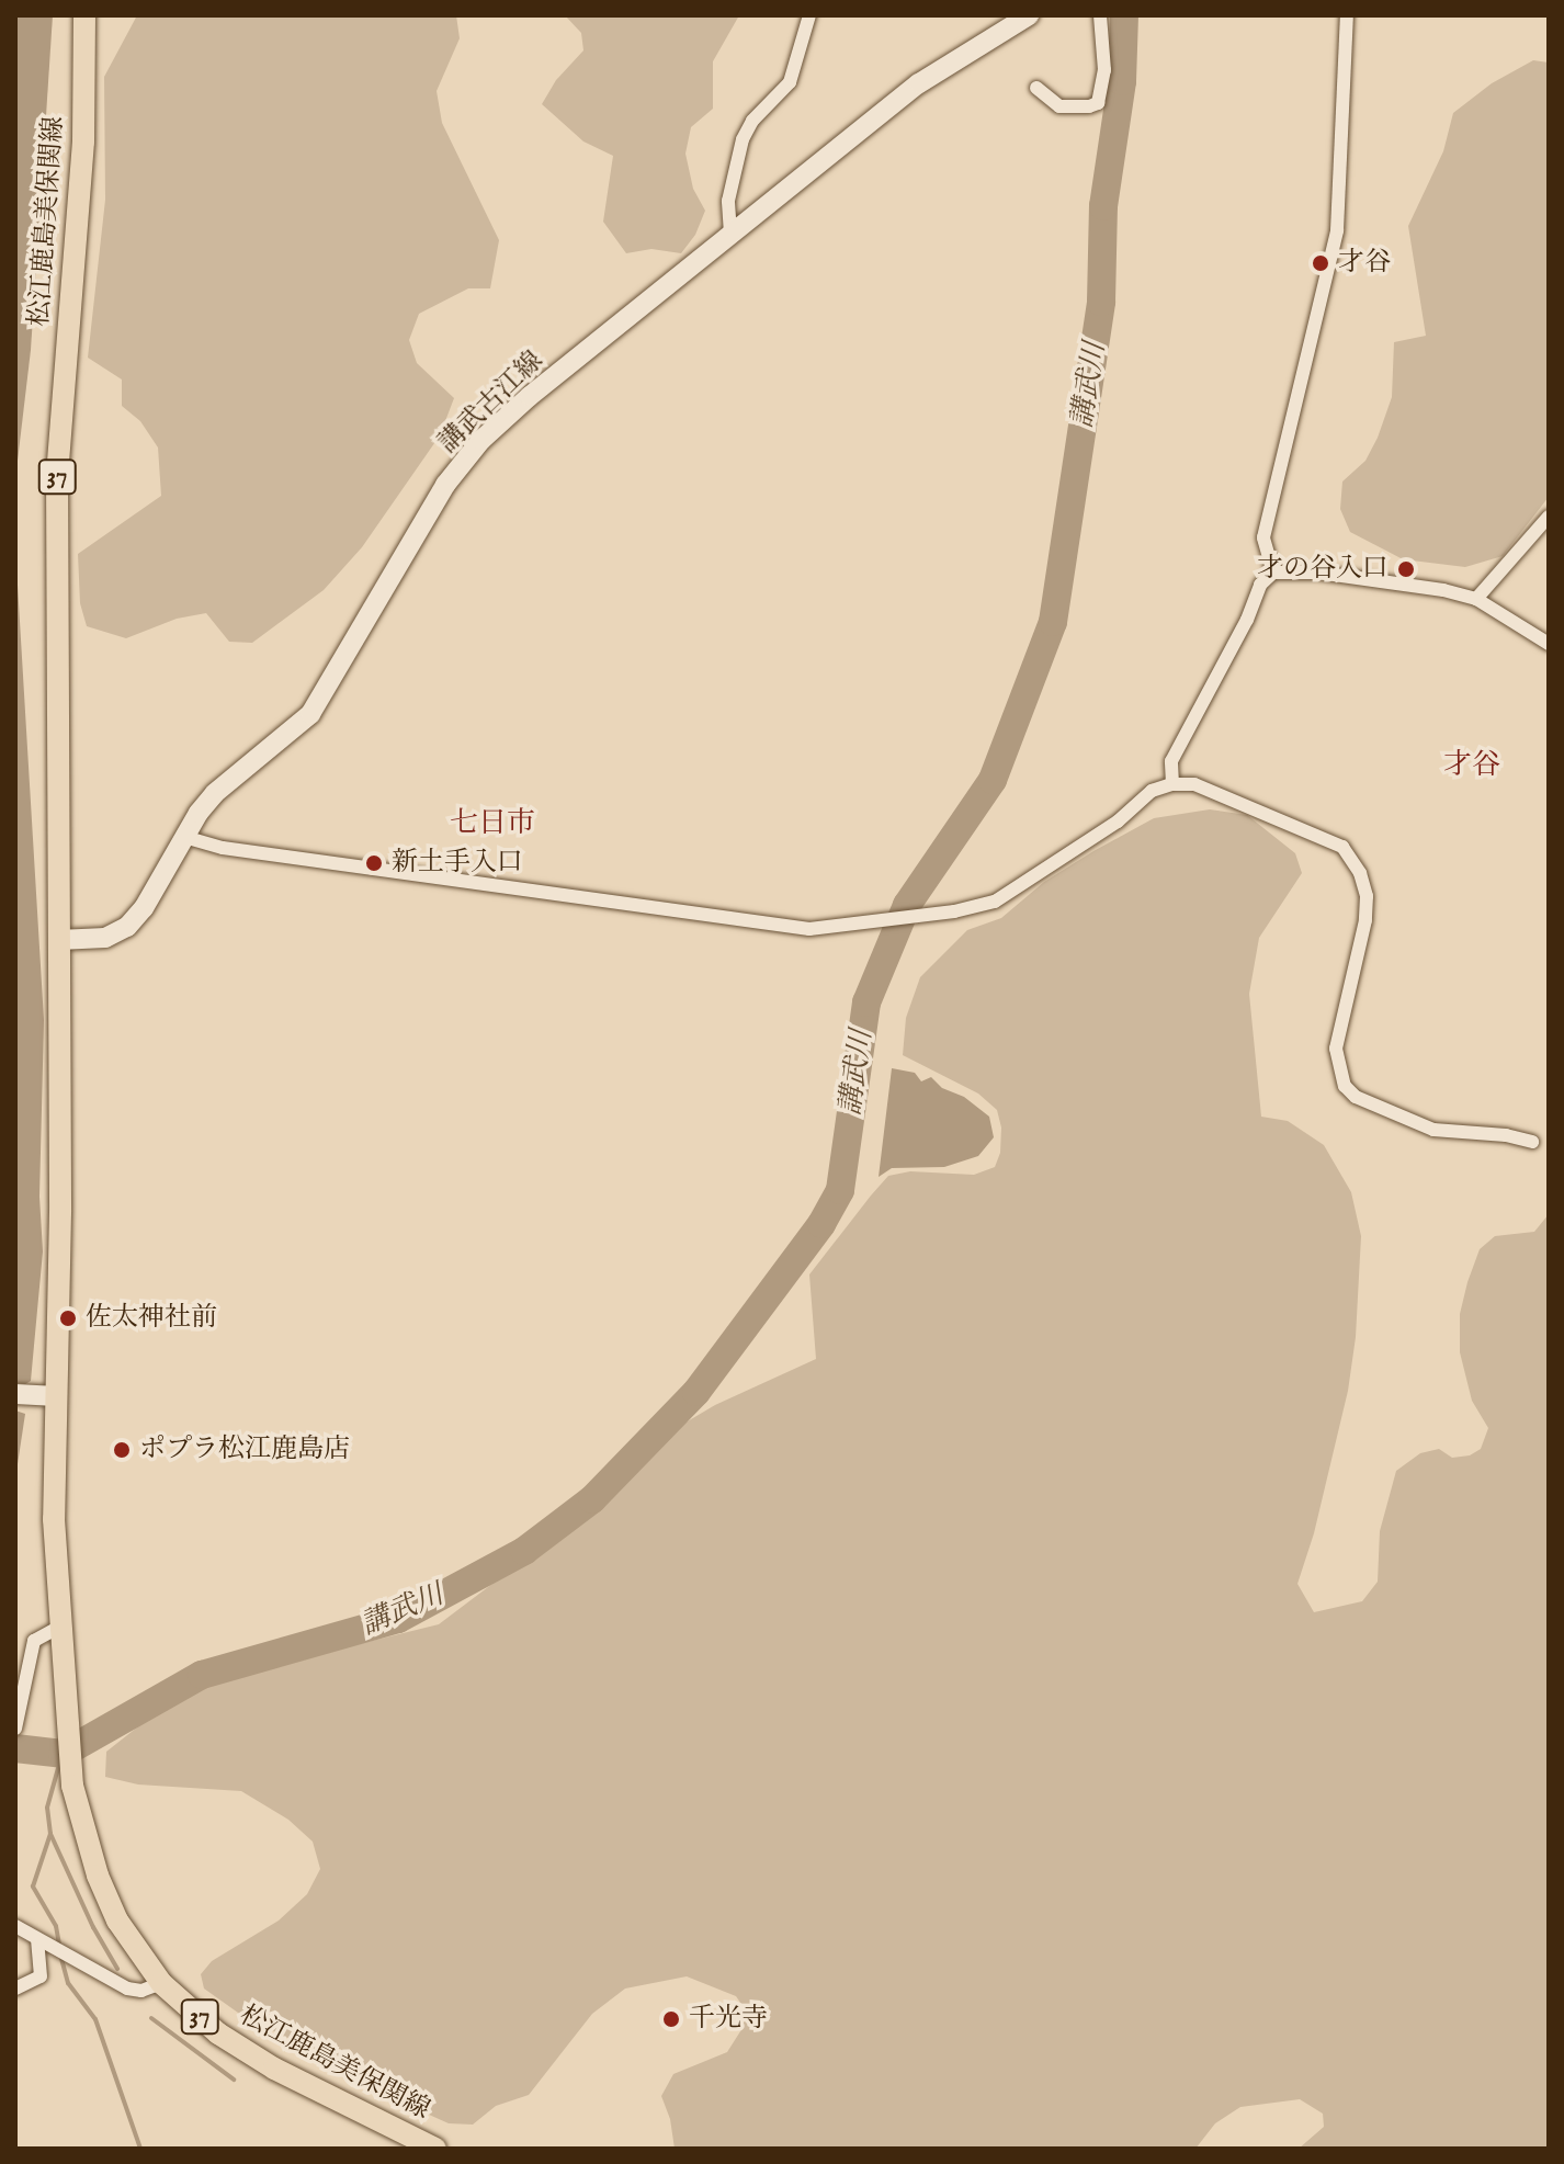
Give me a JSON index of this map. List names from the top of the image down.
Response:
{
  "streets": {
    "main road": ["松江鹿島美保関線", "講武古江線", "37"]
  },
  "crossings": [
    ["松江鹿島美保関線", "講武古江線"]
  ],
  "districts": ["才谷", "七日市"],
  "water": ["講武川"],
  "places": [
    "才谷",
    "才の谷入口",
    "新土手入口",
    "佐太神社前",
    "ポプラ松江鹿島店",
    "千光寺"
  ]
}
